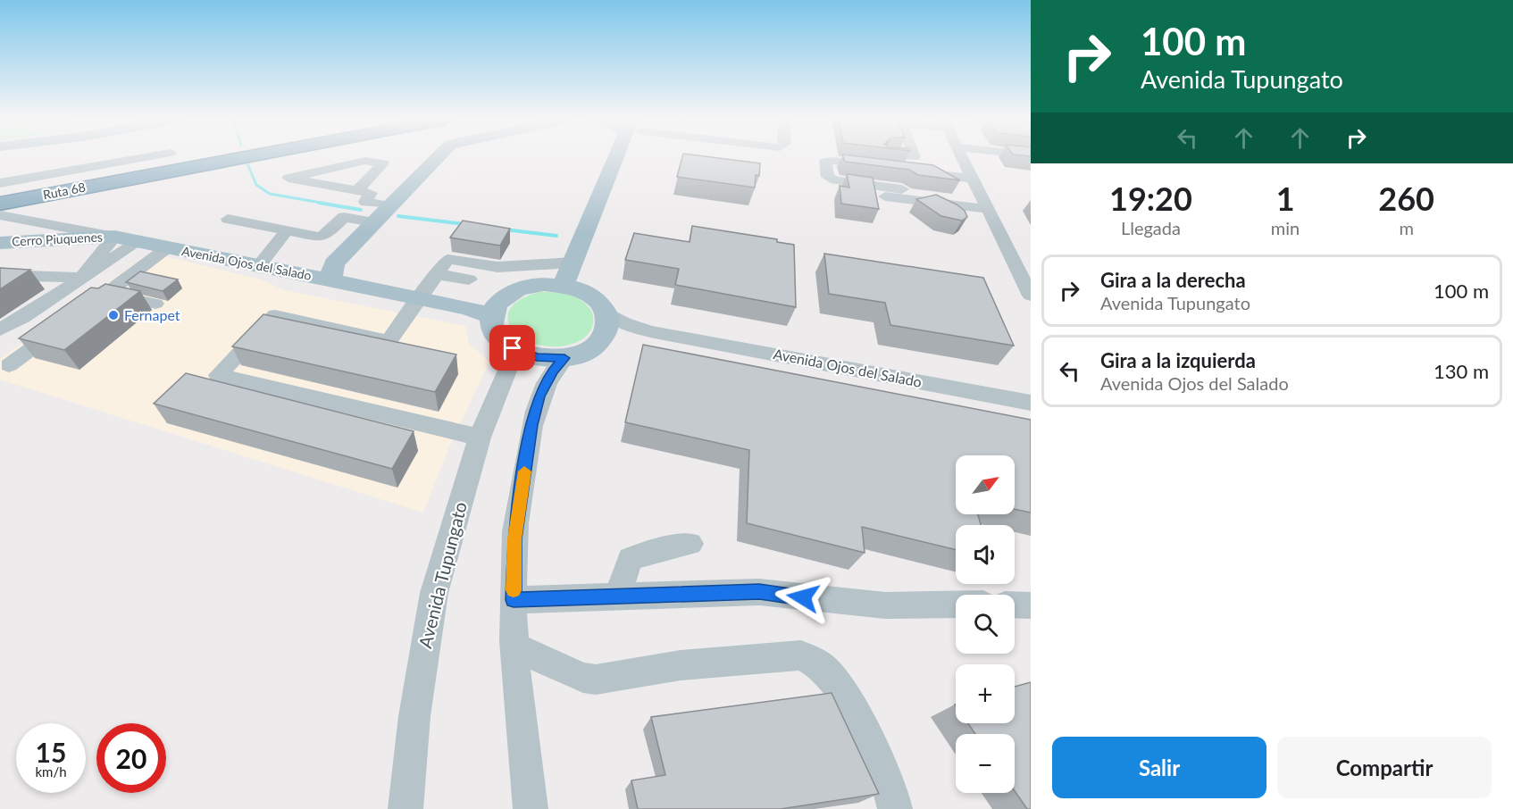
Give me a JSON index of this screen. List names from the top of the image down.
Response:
{
  "streets": {
    "highway": ["Ruta 68"],
    "main road": ["Cerro Piuquenes", "Avenida Ojos del Salado"],
    "street": ["Avenida Tupungato"]
  },
  "crossings": [
    ["Cerro Piuquenes", "Avenida Ojos del Salado"],
    ["Avenida Ojos del Salado", "Avenida Tupungato"]
  ],
  "places": ["Fernapet"],
  "north": "top right",
  "page": {
    "turn": ["100 m", "Avenida Tupungato"],
    "eta": [
      "19:20",
      "Llegada",
      "1",
      "min",
      "260",
      "m"
    ],
    "list": [
      {
        "name": "Gira a la derecha",
        "note": "Avenida Tupungato",
        "value": "100 m"
      },
      {
        "name": "Gira a la izquierda",
        "note": "Avenida Ojos del Salado",
        "value": "130 m"
      }
    ],
    "map_buttons": ["+", "−"],
    "speed": "15 km/h",
    "limit": "20",
    "buttons": ["Salir", "Compartir"]
  }
}
